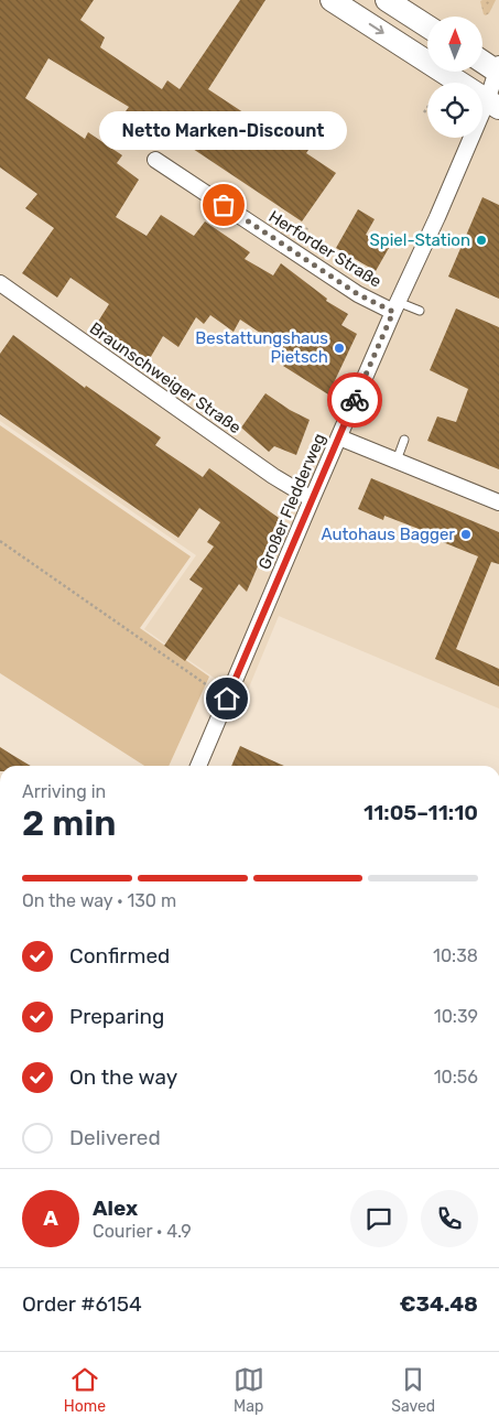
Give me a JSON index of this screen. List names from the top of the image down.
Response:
{
  "streets": {
    "street": ["Herforder Straße", "Braunschweiger Straße", "Großer Fledderweg"]
  },
  "crossings": [
    ["Herforder Straße", "Großer Fledderweg"],
    ["Braunschweiger Straße", "Großer Fledderweg"]
  ],
  "places": [
    "Netto Marken-Discount",
    "Spiel-Station",
    "Bestattungshaus Pietsch",
    "Autohaus Bagger"
  ],
  "north": "top",
  "page": {
    "bubble": "Netto Marken-Discount",
    "heading": ["2 min", "Arriving in", "11:05–11:10"],
    "panel": [
      "Alex",
      "Courier · 4.9",
      "Order #6154",
      "€34.48"
    ],
    "bar": "On the way · 130 m",
    "list": [
      ["Confirmed", "10:38"],
      ["Preparing", "10:39"],
      ["On the way", "10:56"],
      "Delivered"
    ],
    "round": "A",
    "tabs": ["Home", "Map", "Saved"]
  }
}
